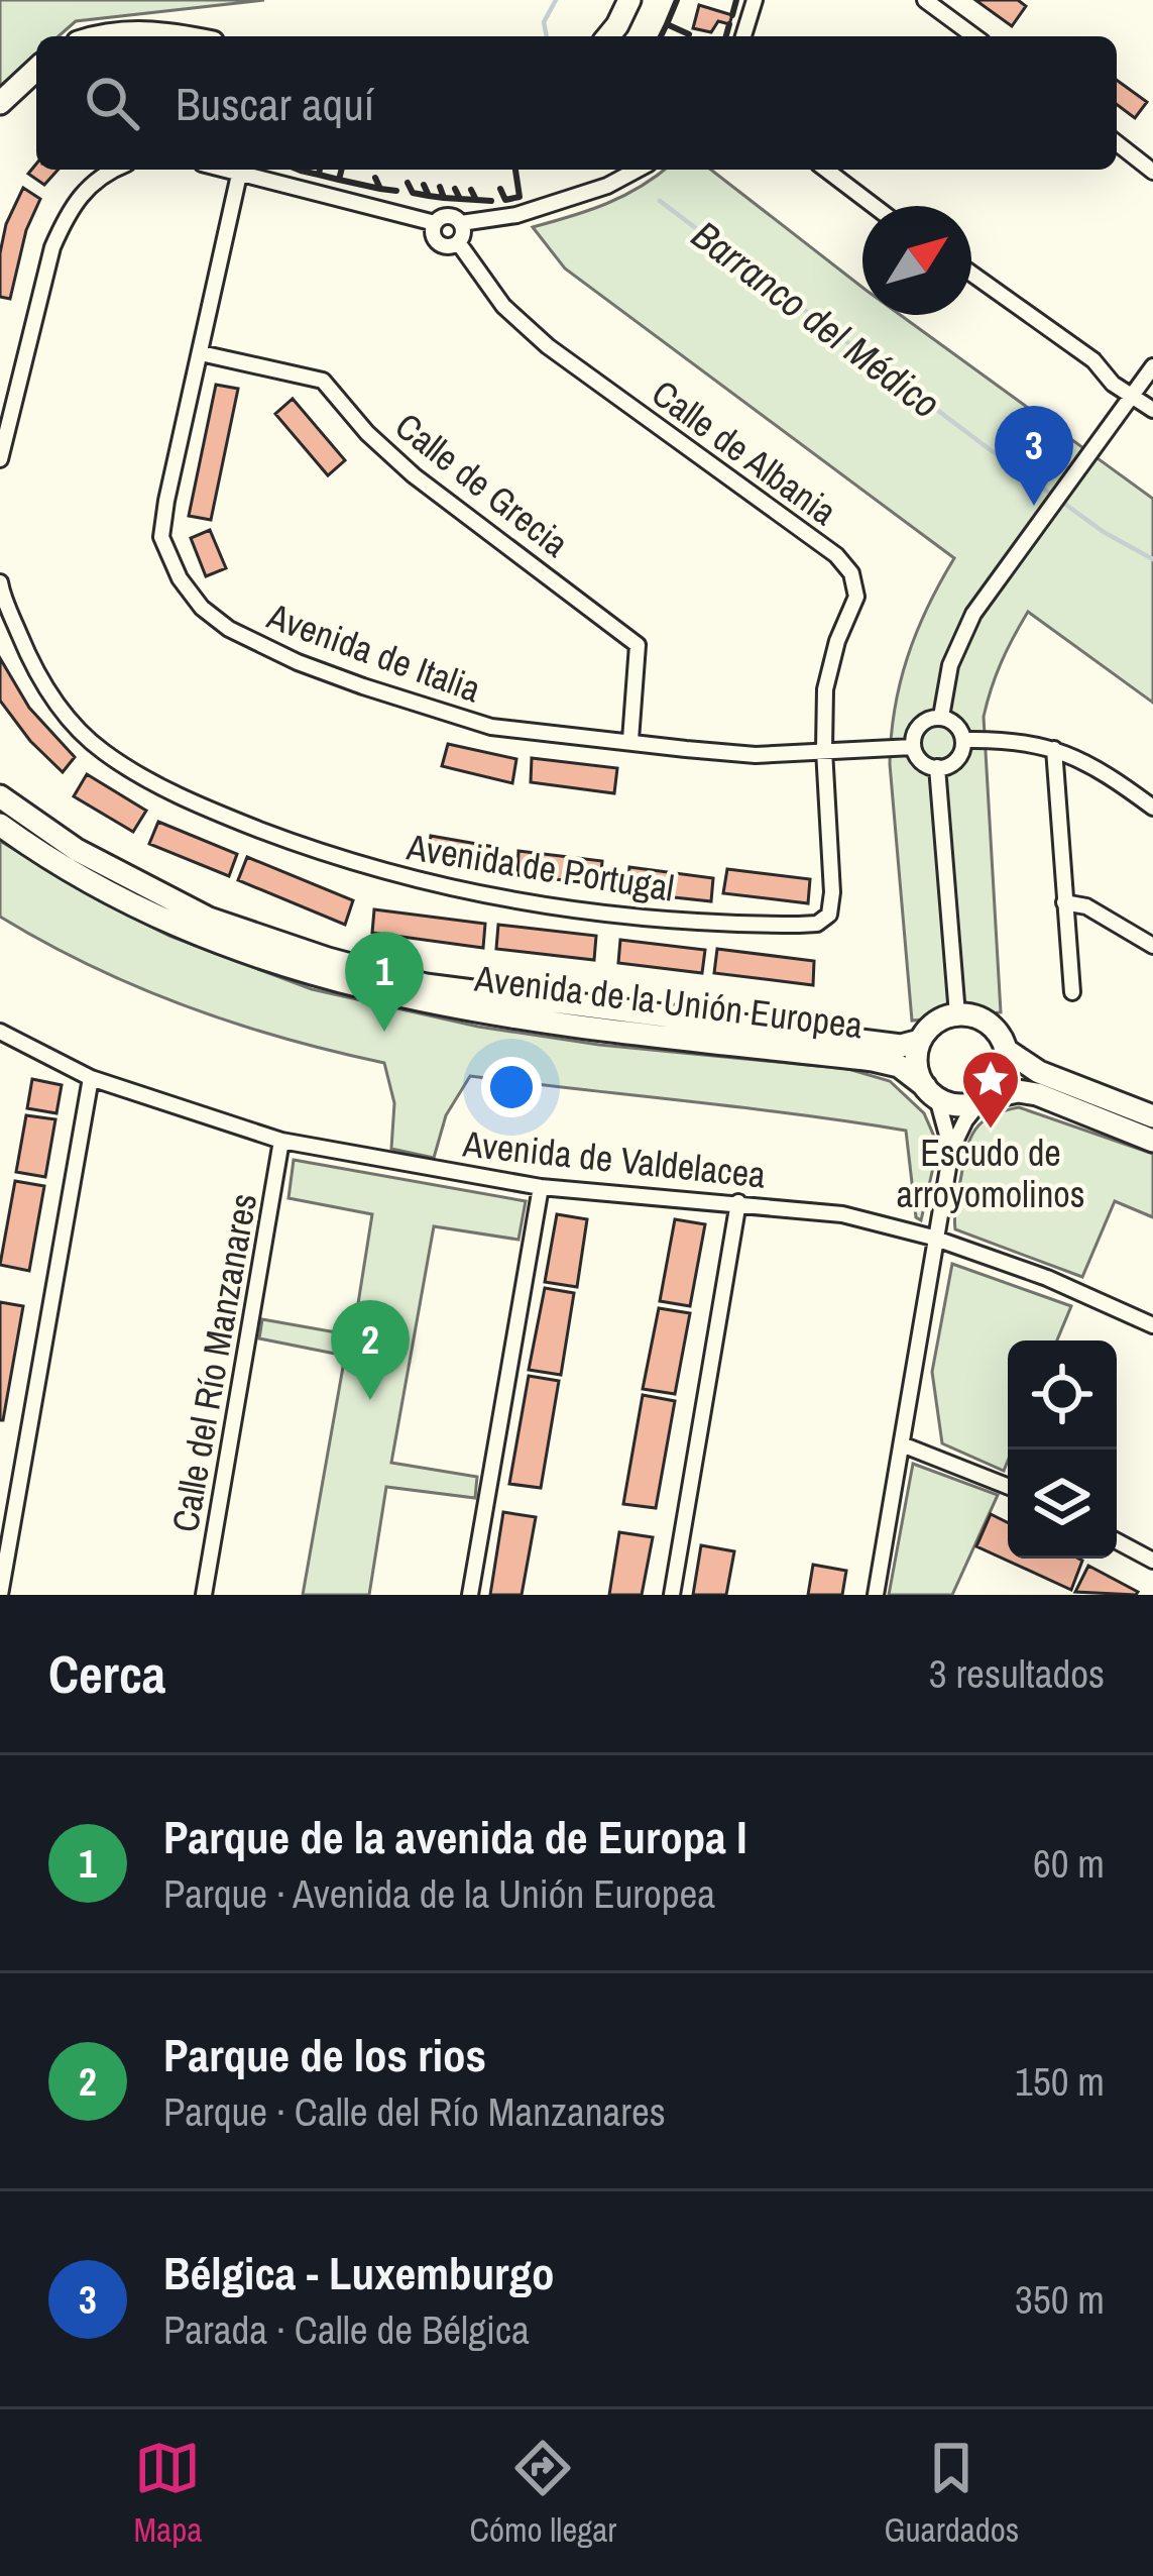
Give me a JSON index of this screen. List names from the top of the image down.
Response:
{
  "streets": {
    "main road": ["Avenida de la Unión Europea"],
    "street": [
      "Calle de Albania",
      "Calle de Grecia",
      "Avenida de Italia",
      "Avenida de Portugal",
      "Avenida de Valdelacea",
      "Calle del Río Manzanares"
    ]
  },
  "crossings": [
    ["Calle de Albania", "Avenida de Italia"],
    ["Calle de Albania", "Avenida de Portugal"],
    ["Calle de Grecia", "Avenida de Italia"],
    ["Avenida de Valdelacea", "Calle del Río Manzanares"]
  ],
  "water": ["Barranco del Médico"],
  "places": {
    "place": ["Escudo de arroyomolinos"]
  },
  "north": "top right",
  "page": {
    "search": "Buscar aquí",
    "pins": ["3", "1", "2"],
    "heading": ["Cerca", "3 resultados"],
    "list": [
      {
        "mark": "1",
        "name": "Parque de la avenida de Europa I",
        "note": "Parque · Avenida de la Unión Europea",
        "value": "60 m"
      },
      {
        "mark": "2",
        "name": "Parque de los rios",
        "note": "Parque · Calle del Río Manzanares",
        "value": "150 m"
      },
      {
        "mark": "3",
        "name": "Bélgica - Luxemburgo",
        "note": "Parada · Calle de Bélgica",
        "value": "350 m"
      }
    ],
    "nav": ["Mapa", "Cómo llegar", "Guardados"]
  }
}
